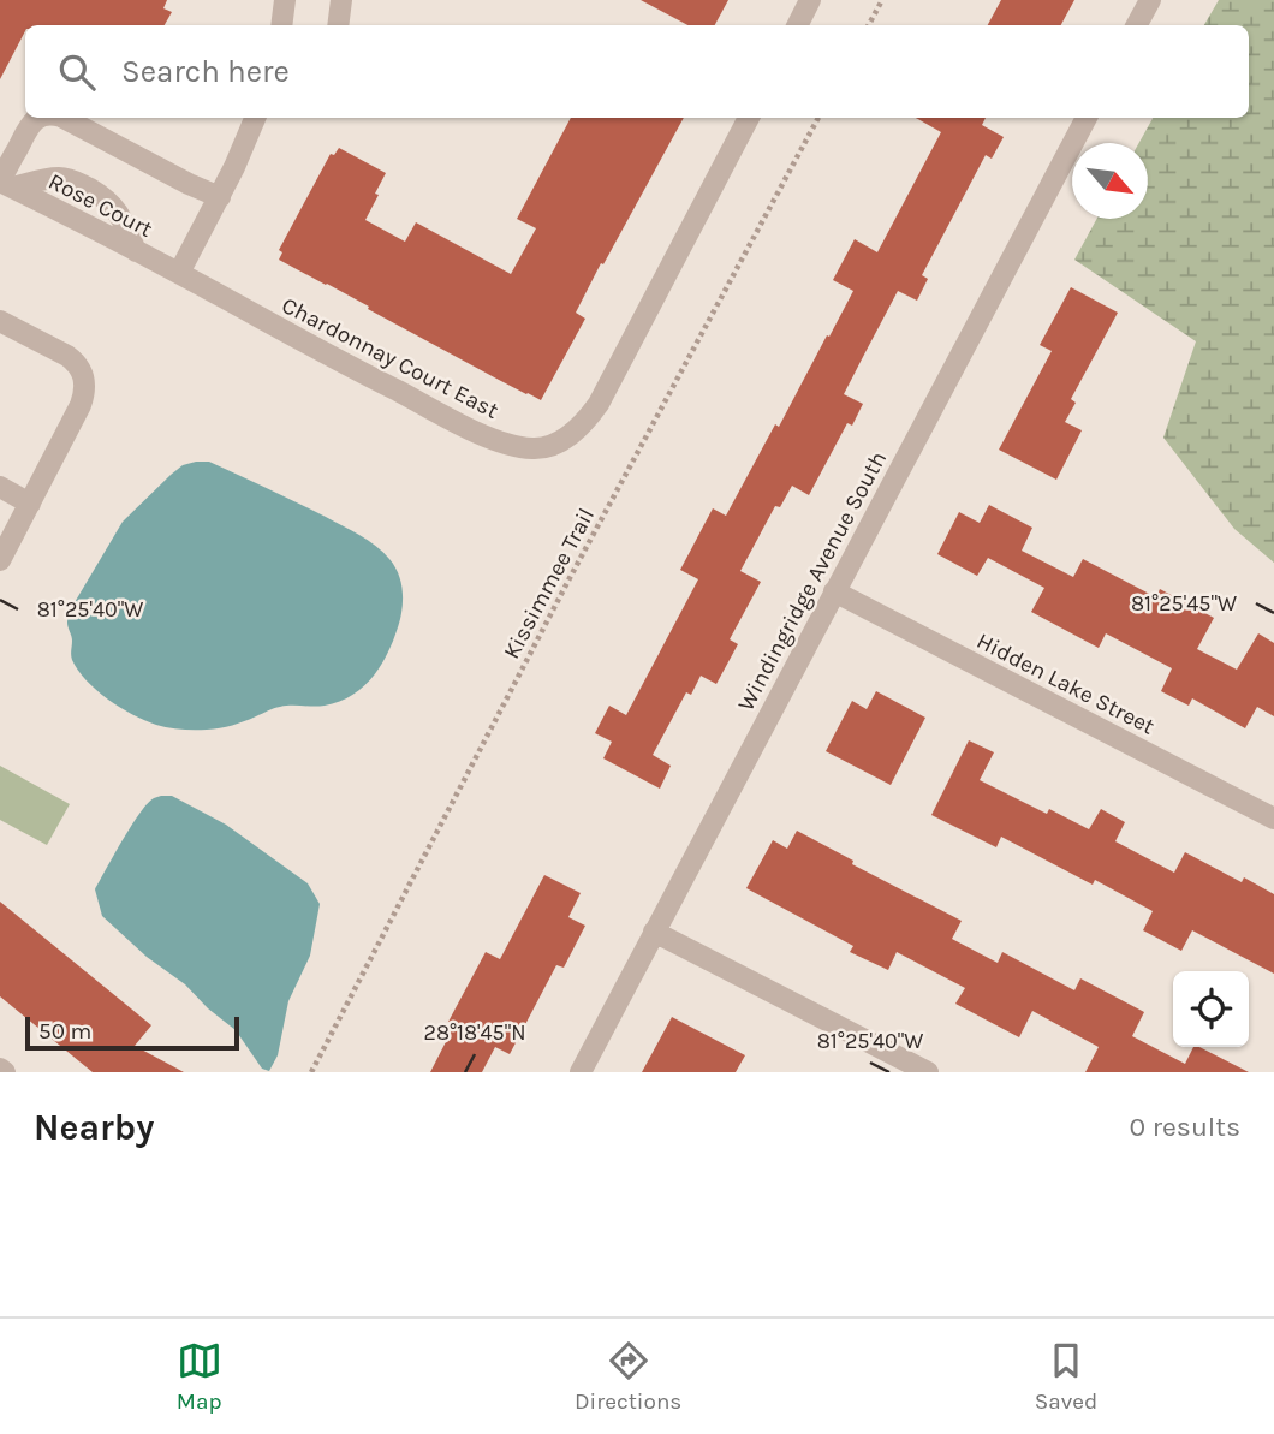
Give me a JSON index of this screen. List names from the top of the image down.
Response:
{
  "streets": {
    "street": [
      "Rose Court",
      "Chardonnay Court East",
      "Windingridge Avenue South",
      "Hidden Lake Street"
    ],
    "path": ["Kissimmee Trail"]
  },
  "crossings": [
    ["Rose Court", "Chardonnay Court East"],
    ["Windingridge Avenue South", "Hidden Lake Street"]
  ],
  "scale_bar": "50 m",
  "north": "bottom right",
  "page": {
    "search": "Search here",
    "scale": "50 m",
    "heading": ["Nearby", "0 results"],
    "nav": ["Map", "Directions", "Saved"]
  },
  "coordinates": ["81°25'45\"W", "81°25'40\"W", "28°18'45\"N"]
}
